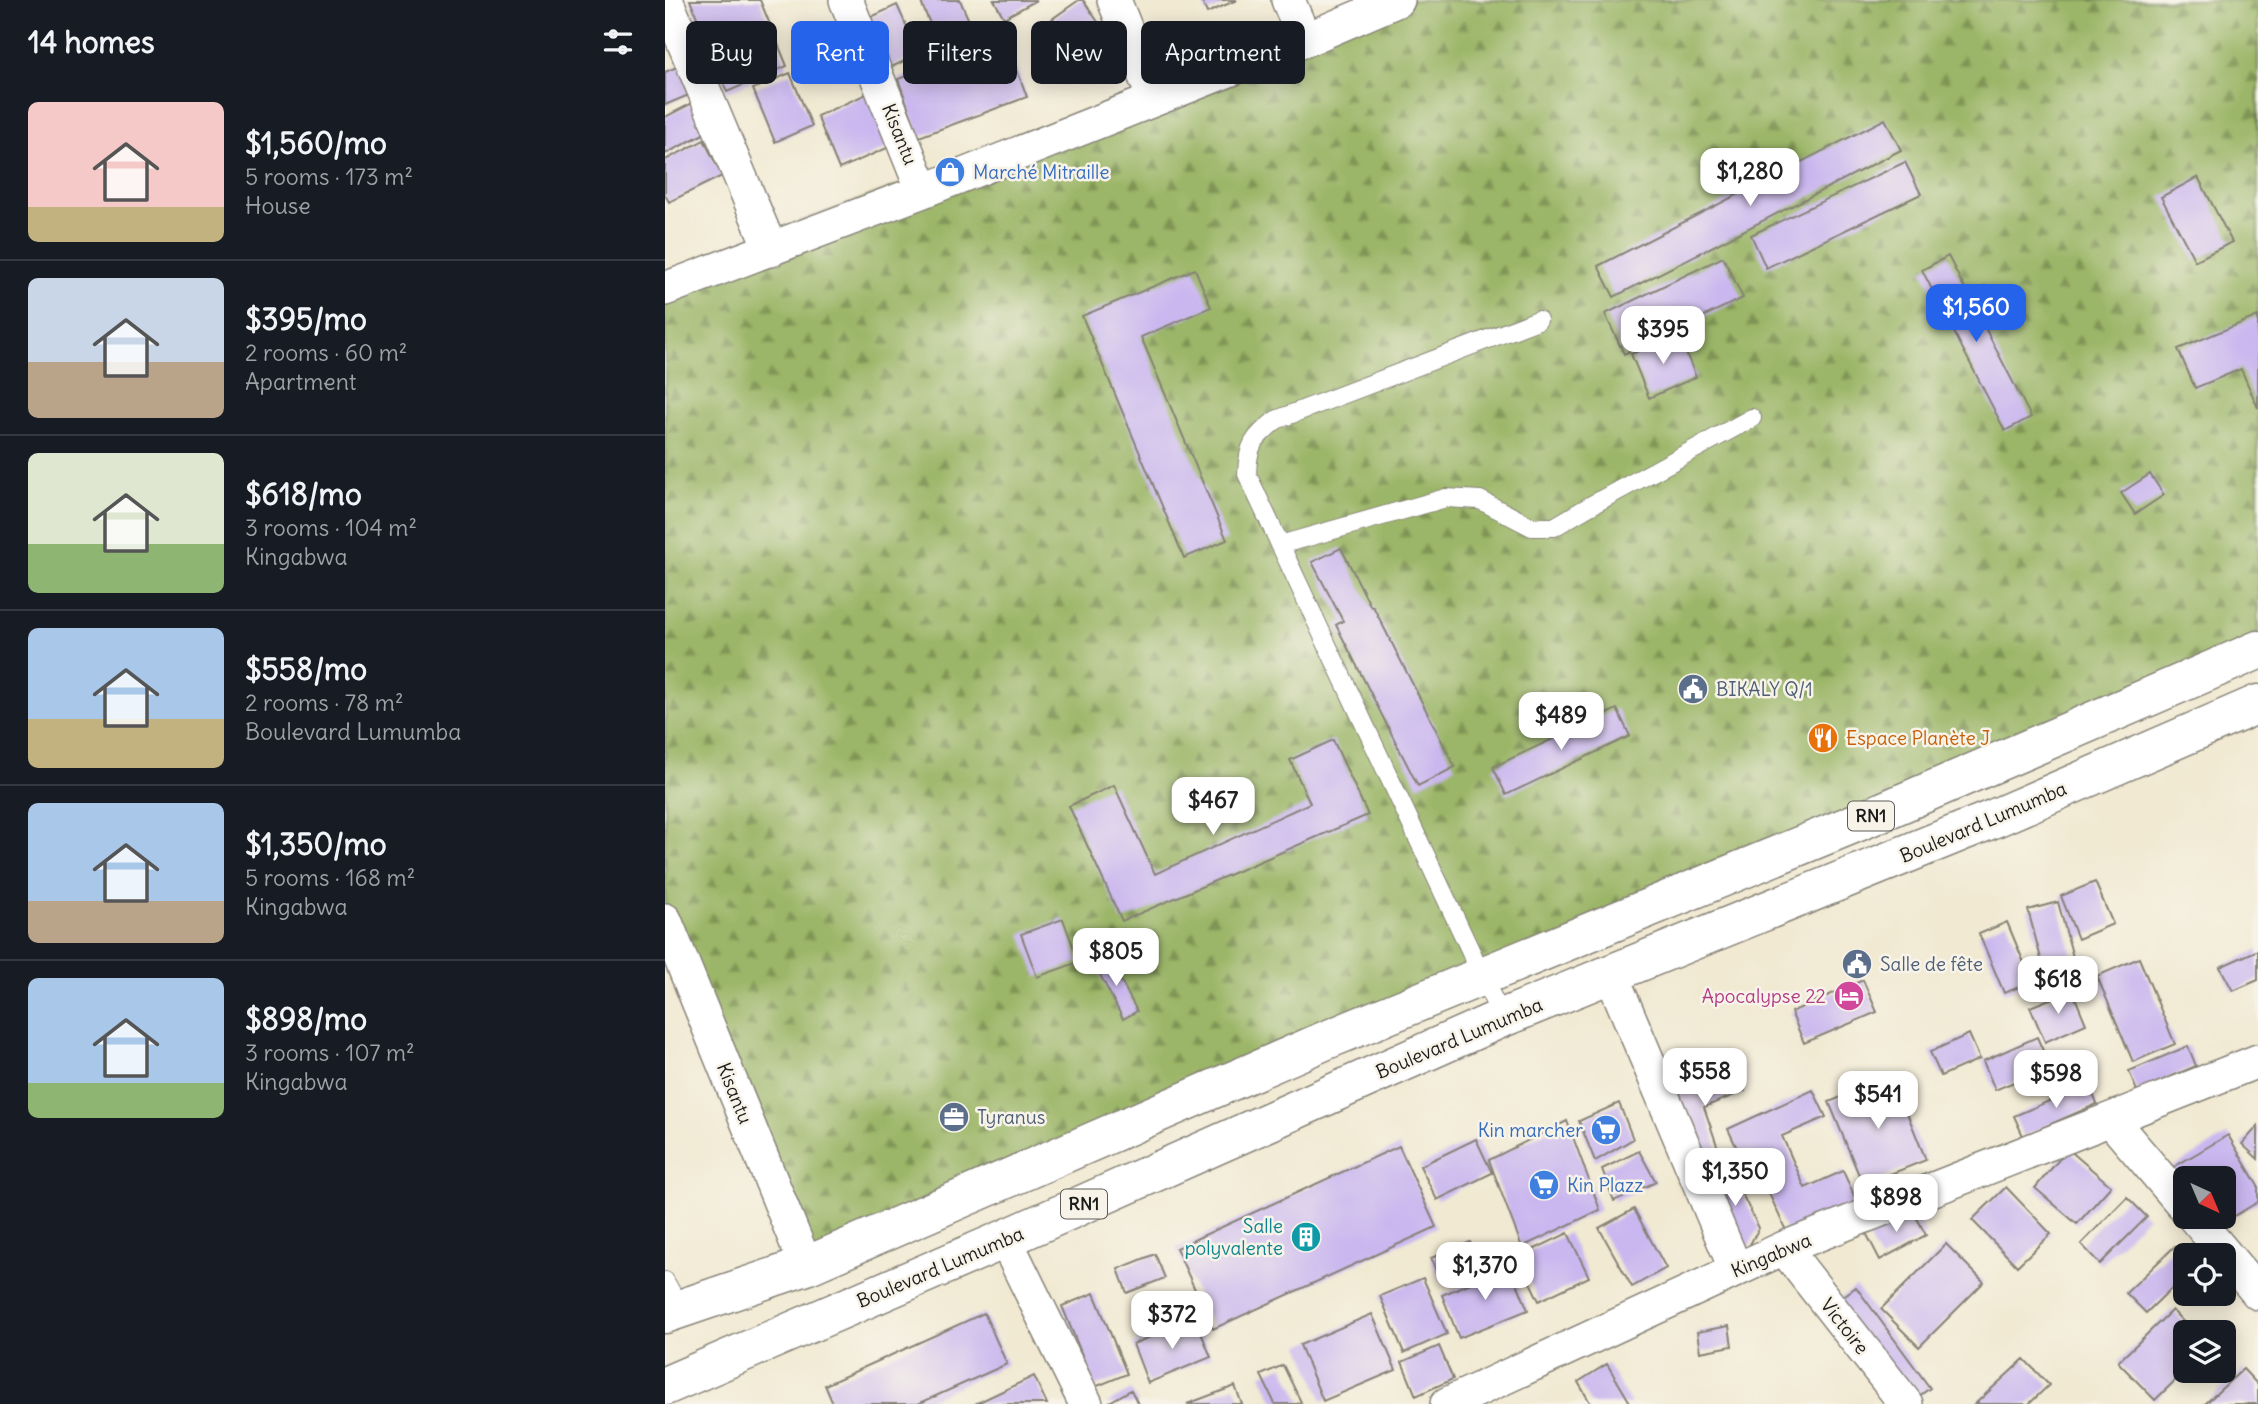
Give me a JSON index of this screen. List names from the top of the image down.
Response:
{
  "streets": {
    "highway": ["RN1", "Boulevard Lumumba"],
    "street": ["Kisantu", "Kingabwa", "Victoire"]
  },
  "crossings": [
    ["Kisantu", "RN1"],
    ["Kingabwa", "Victoire"]
  ],
  "places": {
    "shop": ["Marché Mitraille"],
    "public building": ["BIKALY Q/1", "Salle de fête"],
    "restaurant": ["Espace Planète J"],
    "hotel": ["Apocalypse 22"],
    "office": ["Tyranus"],
    "supermarket": ["Kin marcher", "Kin Plazz"],
    "building": ["Salle polyvalente"]
  },
  "north": "bottom right",
  "page": {
    "heading": "14 homes",
    "chip": [
      "Buy",
      "Rent",
      "Filters",
      "New",
      "Apartment"
    ],
    "list": [
      {
        "name": "$1,560/mo",
        "note": "5 rooms · 173 m² · House"
      },
      {
        "name": "$395/mo",
        "note": "2 rooms · 60 m² · Apartment"
      },
      {
        "name": "$618/mo",
        "note": "3 rooms · 104 m² · Kingabwa"
      },
      {
        "name": "$558/mo",
        "note": "2 rooms · 78 m² · Boulevard Lumumba"
      },
      {
        "name": "$1,350/mo",
        "note": "5 rooms · 168 m² · Kingabwa"
      },
      {
        "name": "$898/mo",
        "note": "3 rooms · 107 m² · Kingabwa"
      }
    ],
    "price": [
      "$1,280",
      "$1,560",
      "$395",
      "$489",
      "$467",
      "$805",
      "$618",
      "$558",
      "$598",
      "$541",
      "$1,350",
      "$898",
      "$1,370",
      "$372"
    ]
  }
}
